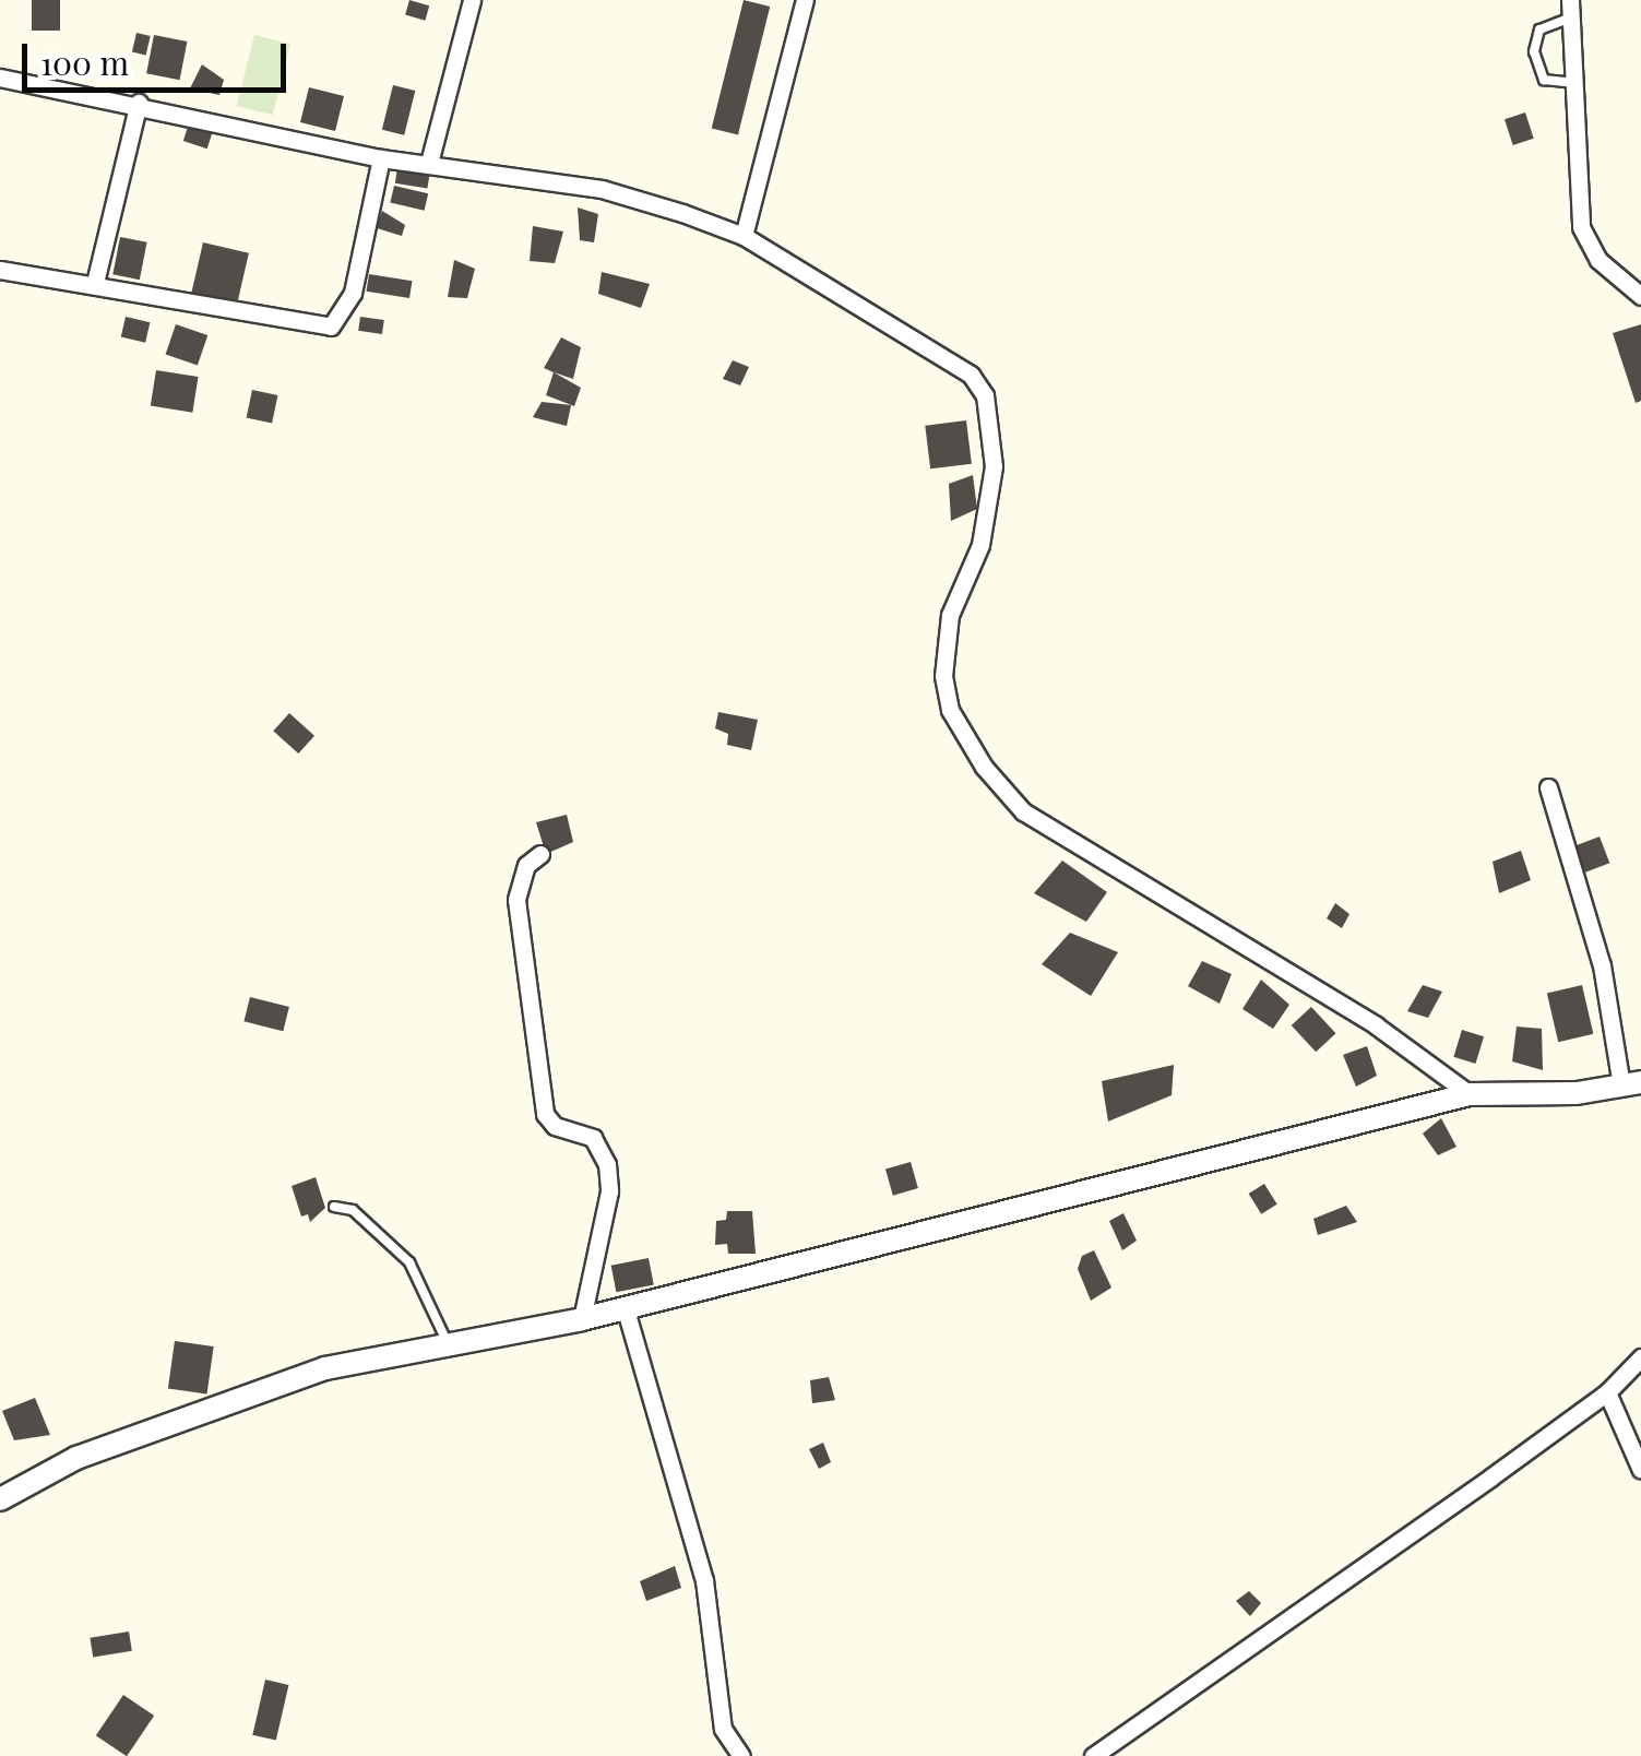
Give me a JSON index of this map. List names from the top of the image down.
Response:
{
  "scale_bar": "100 m"
}
